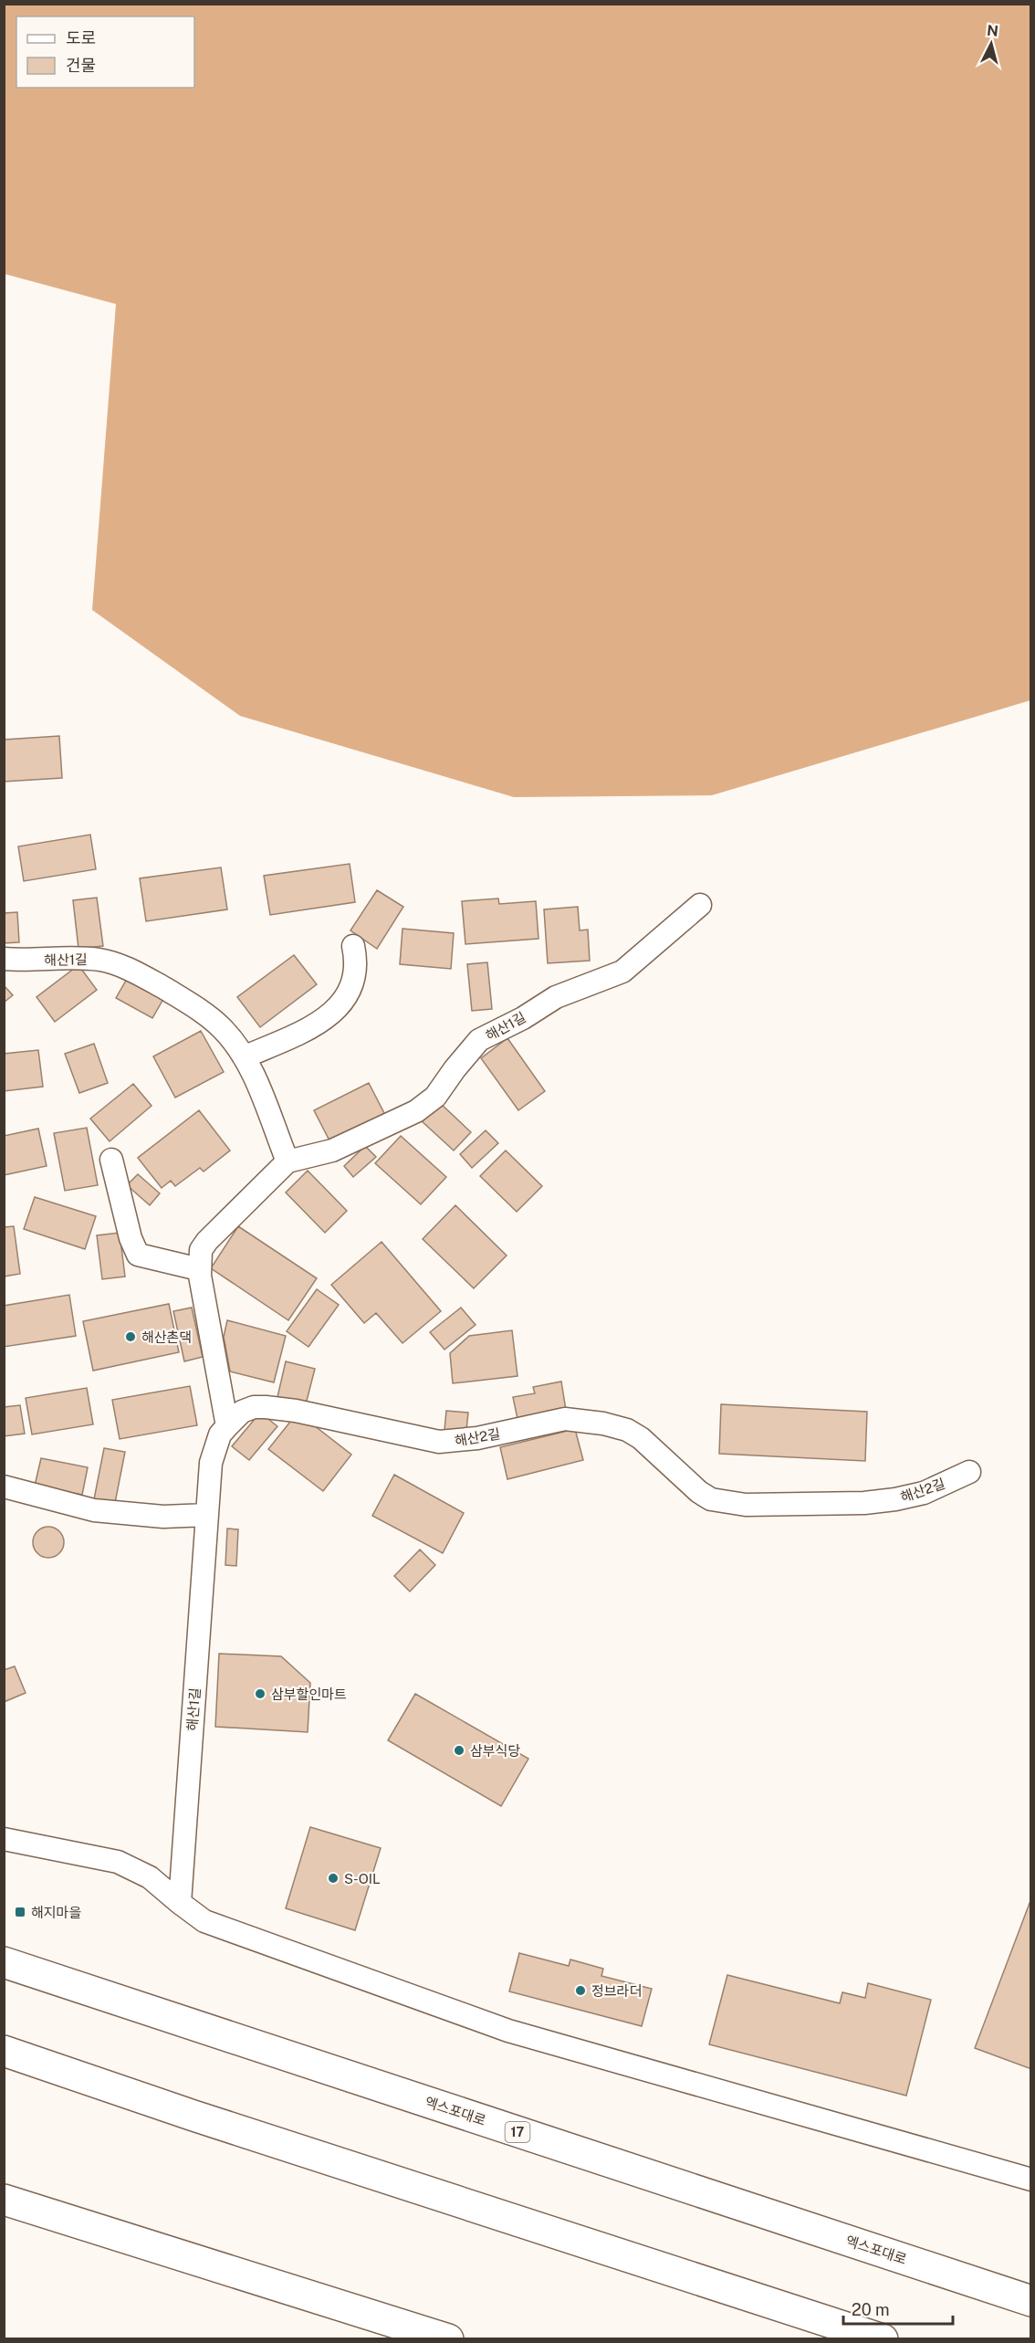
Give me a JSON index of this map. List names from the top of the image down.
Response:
{
  "streets": {
    "main road": ["엑스포대로", "17"],
    "lane": ["해산1길", "해산2길"]
  },
  "crossings": [
    ["해산1길", "해산2길"]
  ],
  "places": {
    "other": [
      "해산촌댁",
      "삼부할인마트",
      "삼부식당",
      "S-OIL",
      "정브라더"
    ],
    "transit": ["해지마을"]
  },
  "legend": ["도로", "건물"],
  "scale_bar": "20 m",
  "north": "top"
}
